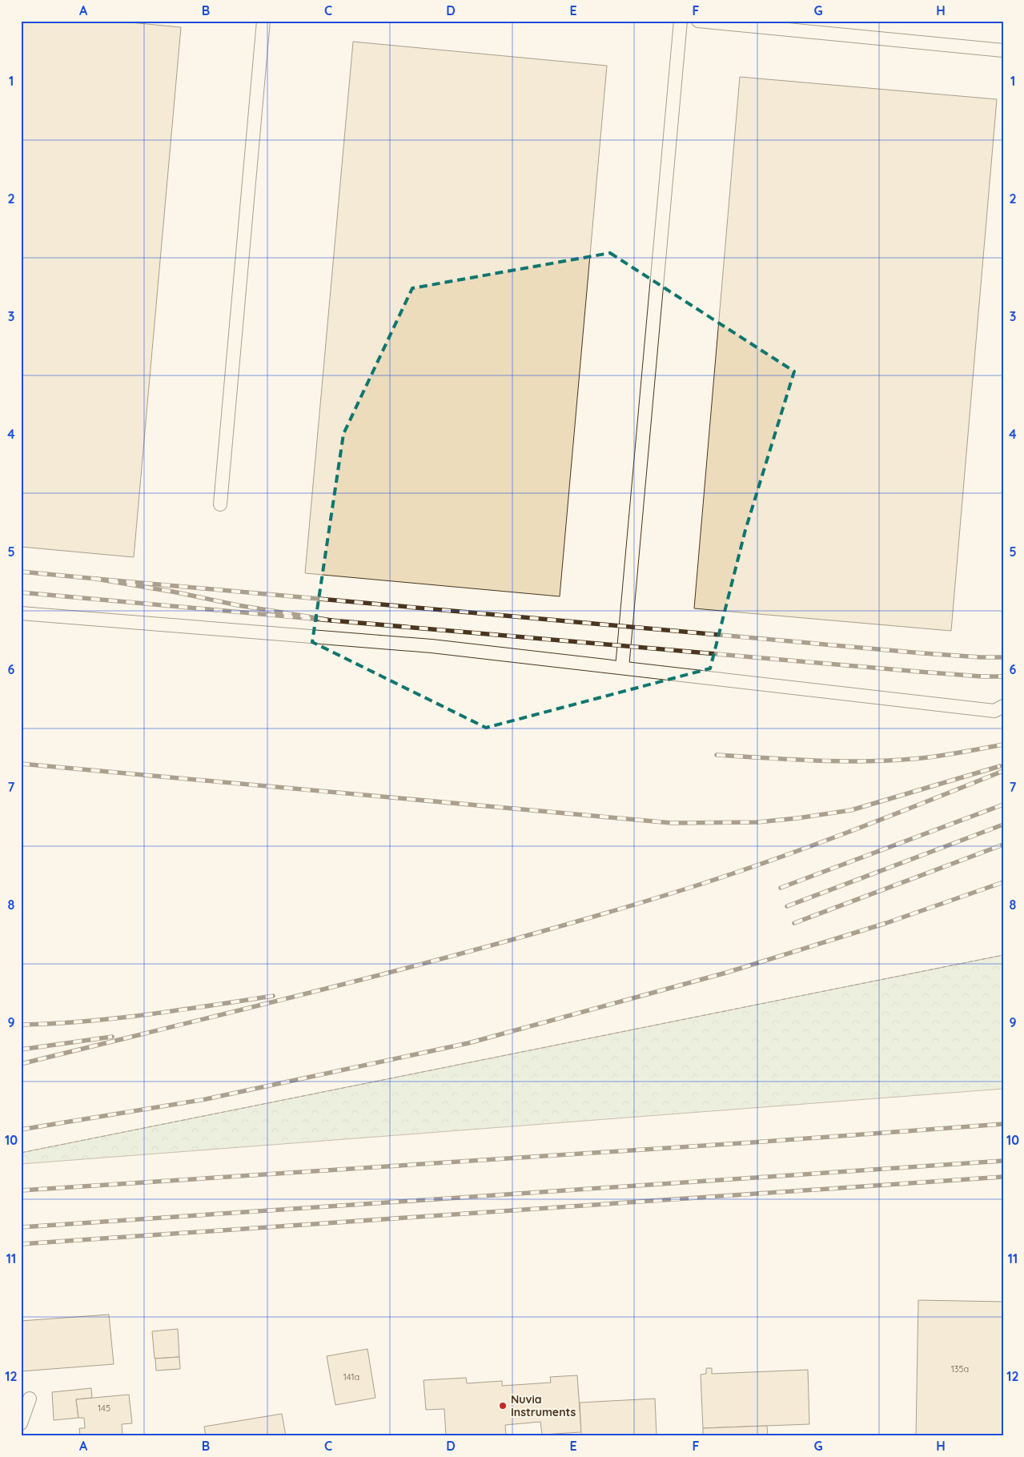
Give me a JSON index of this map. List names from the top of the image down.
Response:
{
  "places": ["Nuvia Instruments"],
  "house_numbers": ["135a", "141a", "145"],
  "grid": {
    "columns": [
      "A",
      "B",
      "C",
      "D",
      "E",
      "F",
      "G",
      "H"
    ],
    "rows": [
      "1",
      "2",
      "3",
      "4",
      "5",
      "6",
      "7",
      "8",
      "9",
      "10",
      "11",
      "12"
    ]
  }
}
